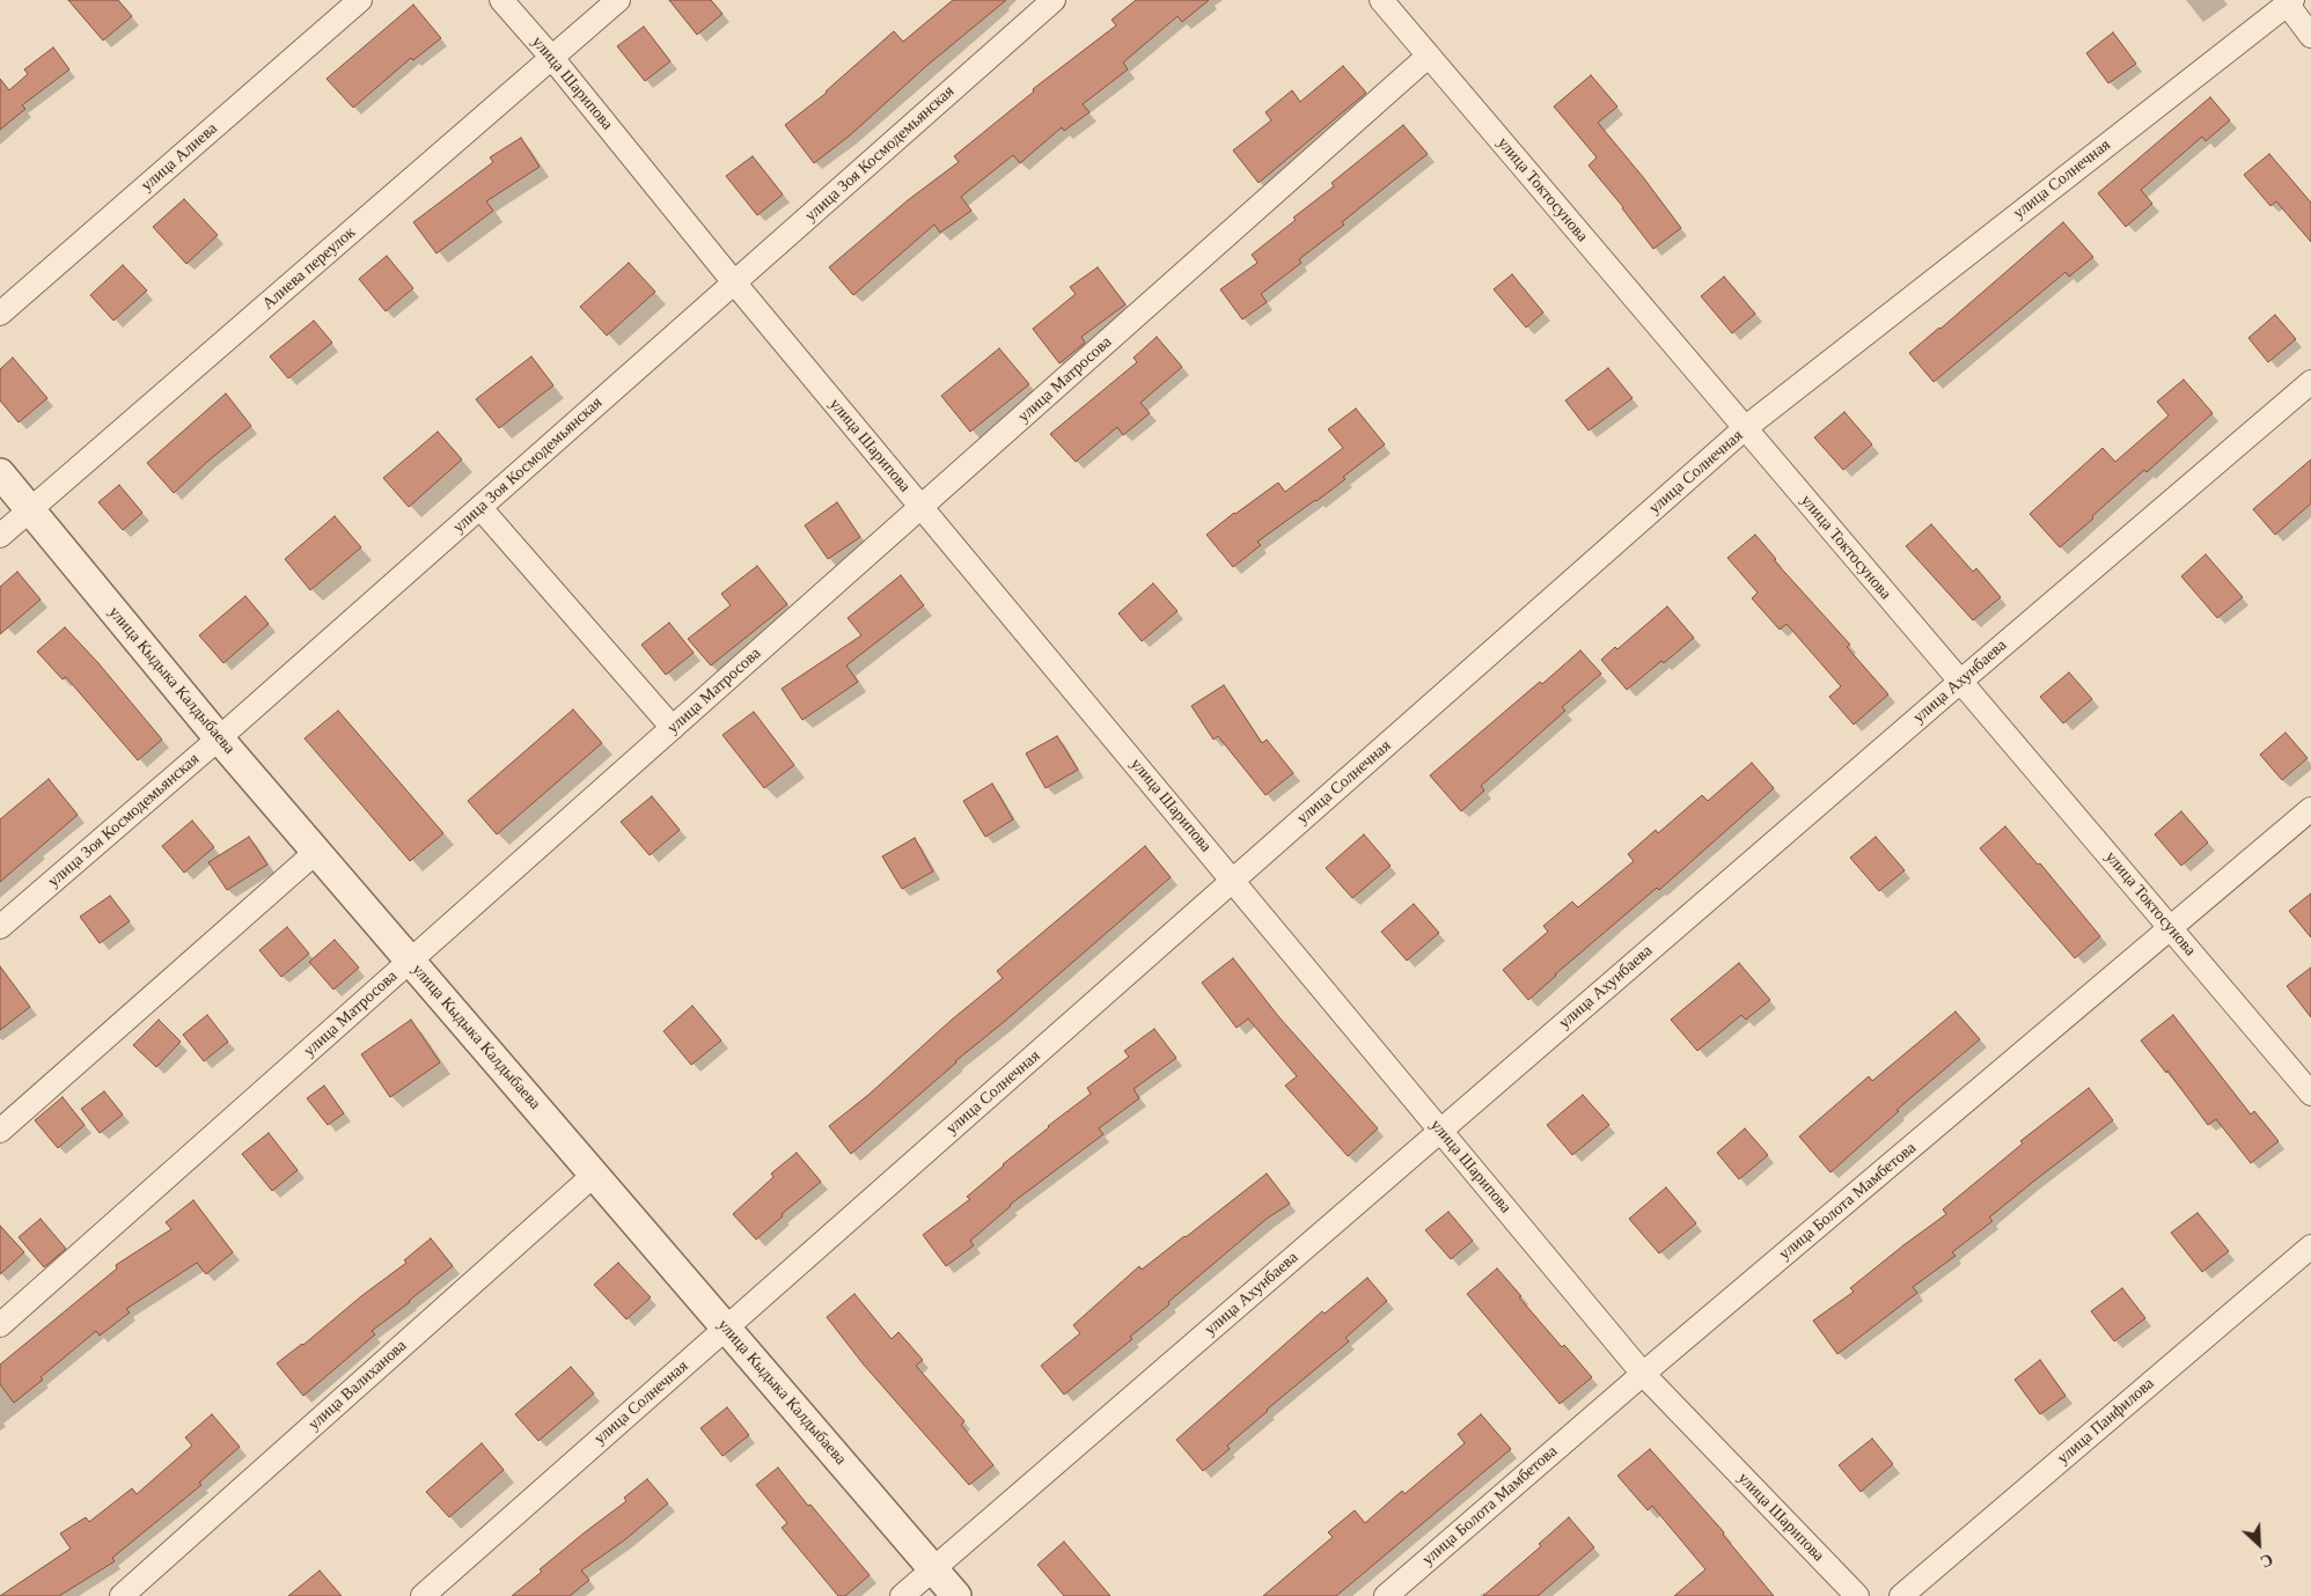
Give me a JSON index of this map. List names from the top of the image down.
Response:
{
  "streets": {
    "street": [
      "улица Шарипова",
      "улица Зоя Космодемьянская",
      "улица Алиева",
      "улица Солнечная",
      "улица Токтосунова",
      "Алиева переулок",
      "улица Матросова",
      "улица Кыдыка Калдыбаева",
      "улица Ахунбаева",
      "улица Болота Мамбетова",
      "улица Валиханова",
      "улица Панфилова"
    ]
  },
  "crossings": [
    ["улица Шарипова", "улица Зоя Космодемьянская"],
    ["улица Шарипова", "улица Солнечная"],
    ["улица Шарипова", "Алиева переулок"],
    ["улица Шарипова", "улица Матросова"],
    ["улица Шарипова", "улица Ахунбаева"],
    ["улица Шарипова", "улица Болота Мамбетова"],
    ["улица Зоя Космодемьянская", "улица Кыдыка Калдыбаева"],
    ["улица Солнечная", "улица Токтосунова"],
    ["улица Солнечная", "улица Кыдыка Калдыбаева"],
    ["улица Токтосунова", "улица Матросова"],
    ["улица Токтосунова", "улица Ахунбаева"],
    ["улица Токтосунова", "улица Болота Мамбетова"],
    ["Алиева переулок", "улица Кыдыка Калдыбаева"],
    ["улица Матросова", "улица Кыдыка Калдыбаева"],
    ["улица Кыдыка Калдыбаева", "улица Ахунбаева"],
    ["улица Кыдыка Калдыбаева", "улица Валиханова"]
  ],
  "north": "bottom right"
}
